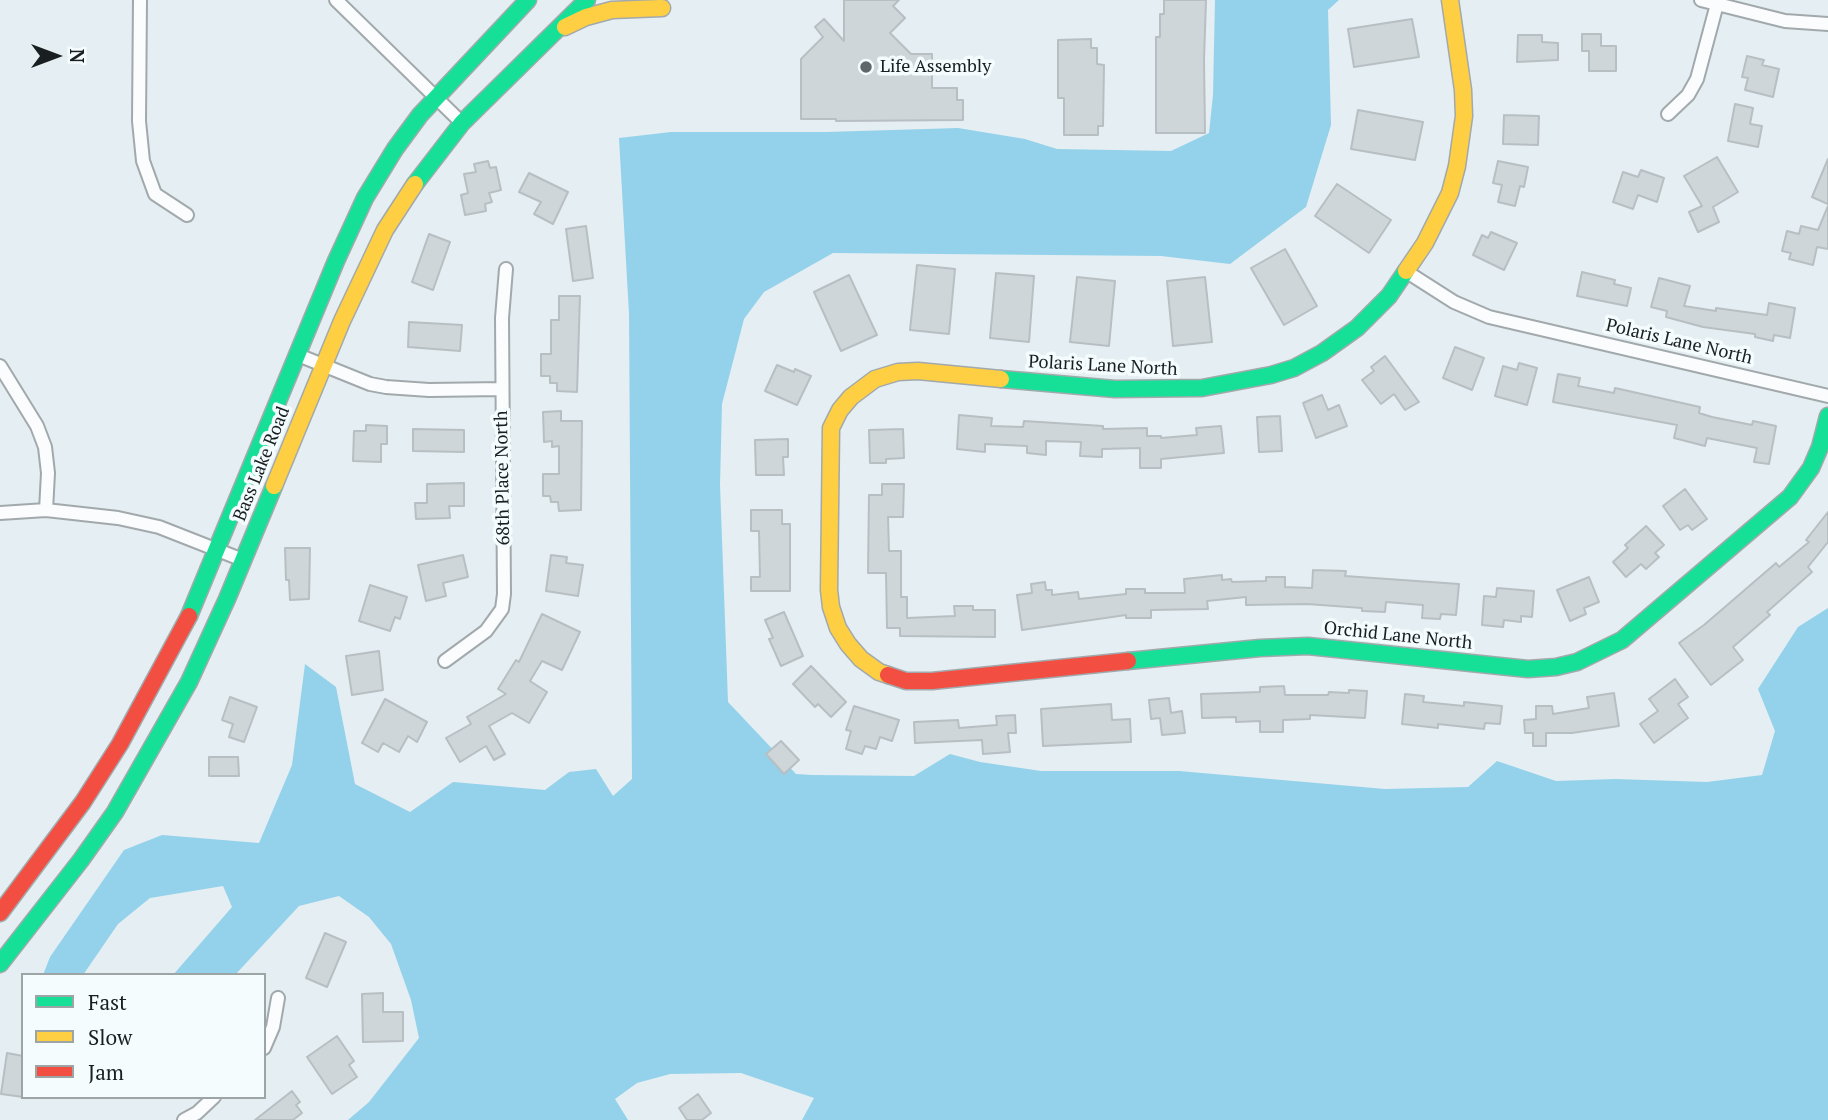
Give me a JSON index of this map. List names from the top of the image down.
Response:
{
  "streets": {
    "main road": ["Polaris Lane North", "Bass Lake Road", "Orchid Lane North"],
    "street": ["68th Place North"]
  },
  "crossings": [
    ["Polaris Lane North", "Orchid Lane North"]
  ],
  "places": ["Life Assembly"],
  "legend": ["Fast", "Slow", "Jam"],
  "north": "right"
}
